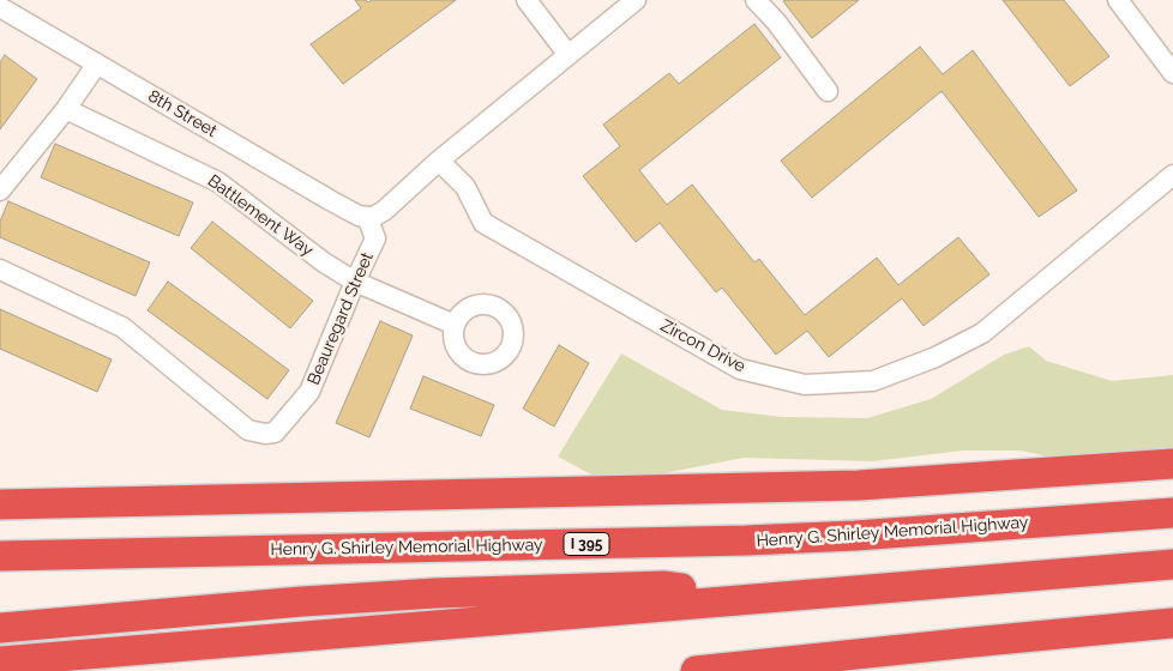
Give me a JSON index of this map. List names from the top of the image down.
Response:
{
  "streets": {
    "highway": ["Henry G. Shirley Memorial Highway", "I 395"],
    "street": [
      "8th Street",
      "Battlement Way",
      "Beauregard Street",
      "Zircon Drive"
    ]
  },
  "crossings": [
    ["8th Street", "Beauregard Street"],
    ["Battlement Way", "Beauregard Street"]
  ]
}
